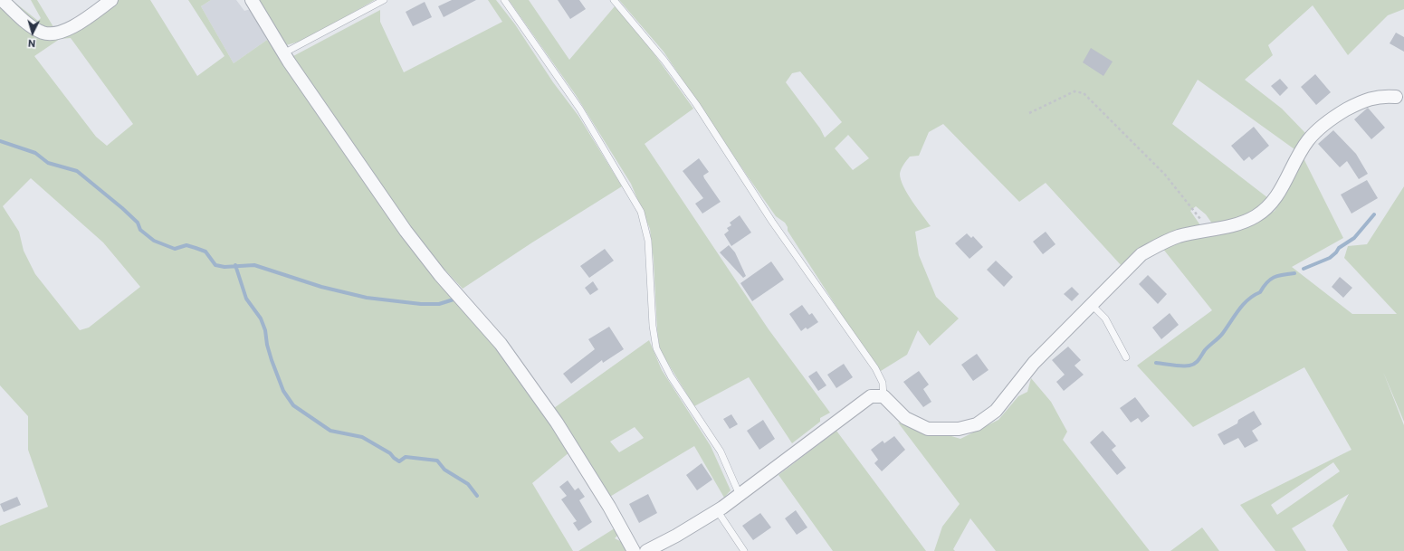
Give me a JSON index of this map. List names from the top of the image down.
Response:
{
  "north": "bottom"
}
